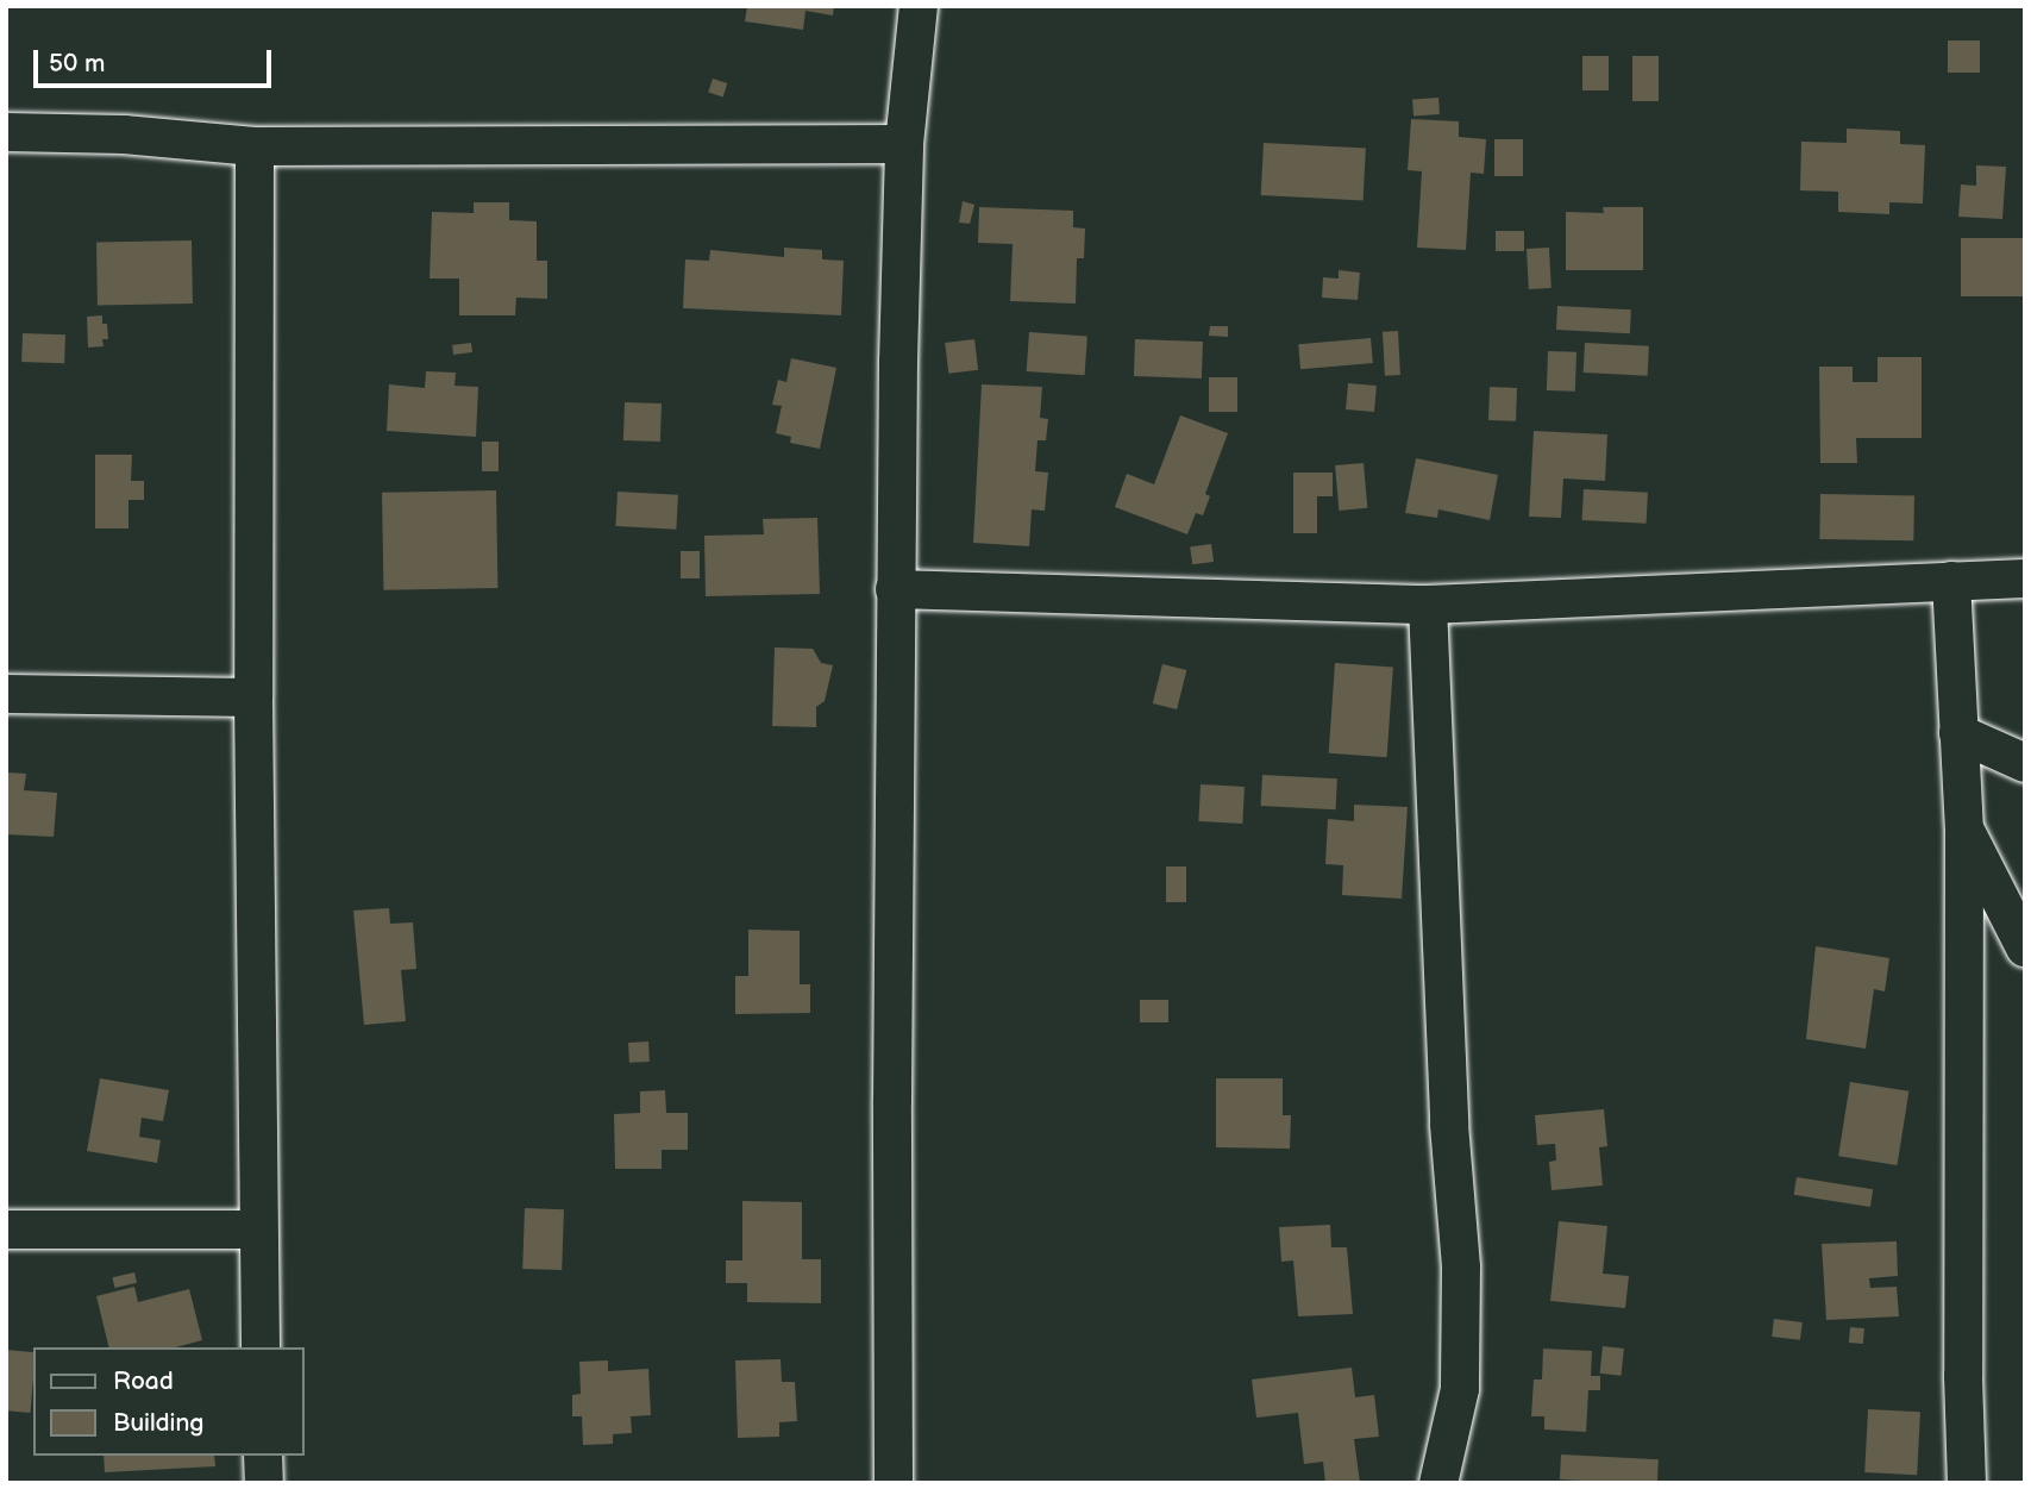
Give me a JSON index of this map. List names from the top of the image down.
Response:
{
  "legend": ["Road", "Building"],
  "scale_bar": "50 m"
}
